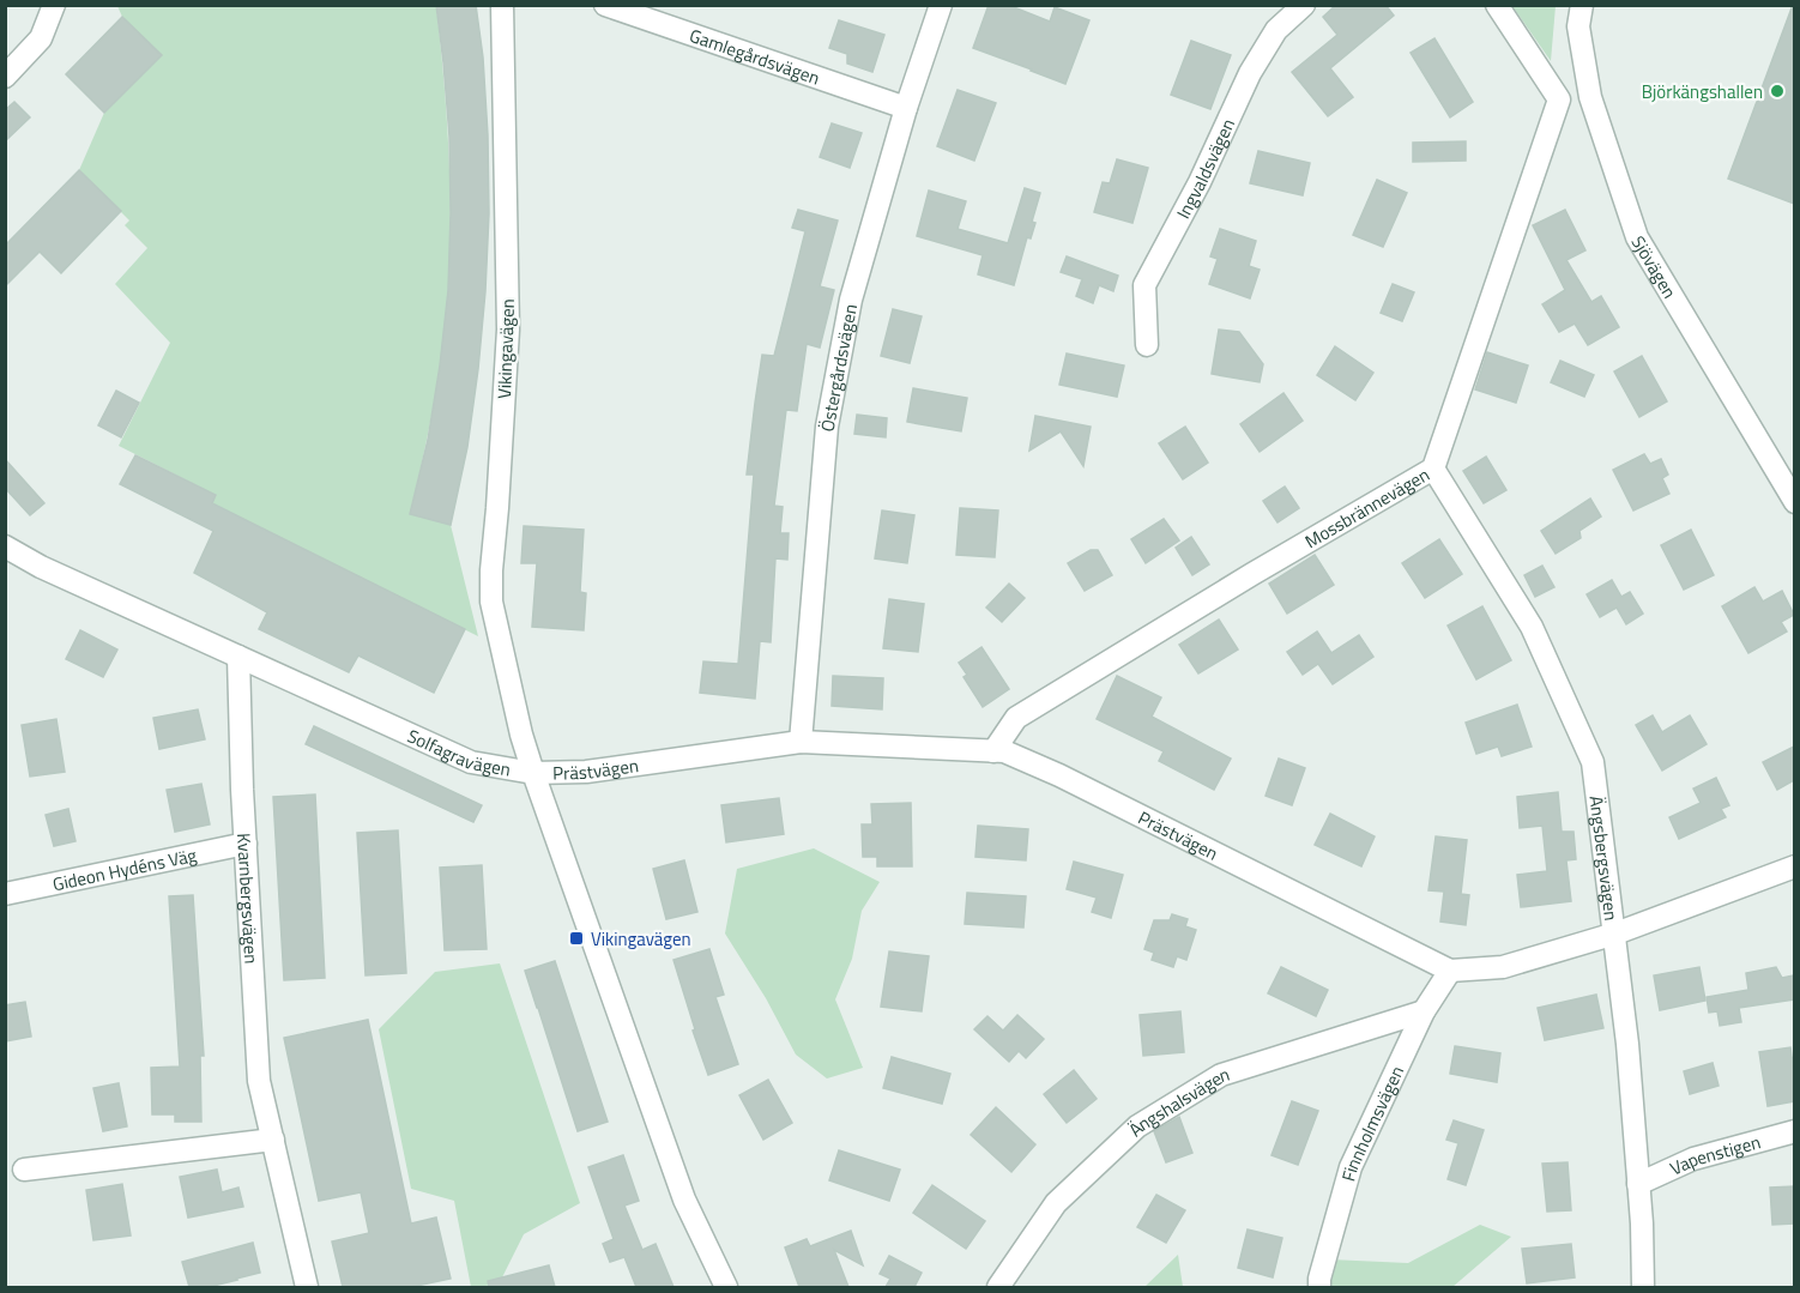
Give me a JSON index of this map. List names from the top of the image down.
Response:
{
  "streets": {
    "street": [
      "Gamlegårdsvägen",
      "Ingvaldsvägen",
      "Sjövägen",
      "Vikingavägen",
      "Östergårdsvägen",
      "Mossbrännevägen",
      "Solfagravägen",
      "Prästvägen",
      "Ängsbergsvägen",
      "Gideon Hydéns Väg",
      "Kvarnbergsvägen",
      "Ängshalsvägen",
      "Finnholmsvägen",
      "Vapenstigen"
    ]
  },
  "crossings": [
    ["Gamlegårdsvägen", "Östergårdsvägen"],
    ["Vikingavägen", "Solfagravägen"],
    ["Vikingavägen", "Prästvägen"],
    ["Östergårdsvägen", "Prästvägen"],
    ["Mossbrännevägen", "Prästvägen"],
    ["Mossbrännevägen", "Ängsbergsvägen"],
    ["Solfagravägen", "Prästvägen"],
    ["Solfagravägen", "Kvarnbergsvägen"],
    ["Prästvägen", "Finnholmsvägen"],
    ["Ängsbergsvägen", "Vapenstigen"],
    ["Gideon Hydéns Väg", "Kvarnbergsvägen"],
    ["Ängshalsvägen", "Finnholmsvägen"]
  ],
  "places": {
    "other": ["Björkängshallen"],
    "transit": ["Vikingavägen"]
  }
}
